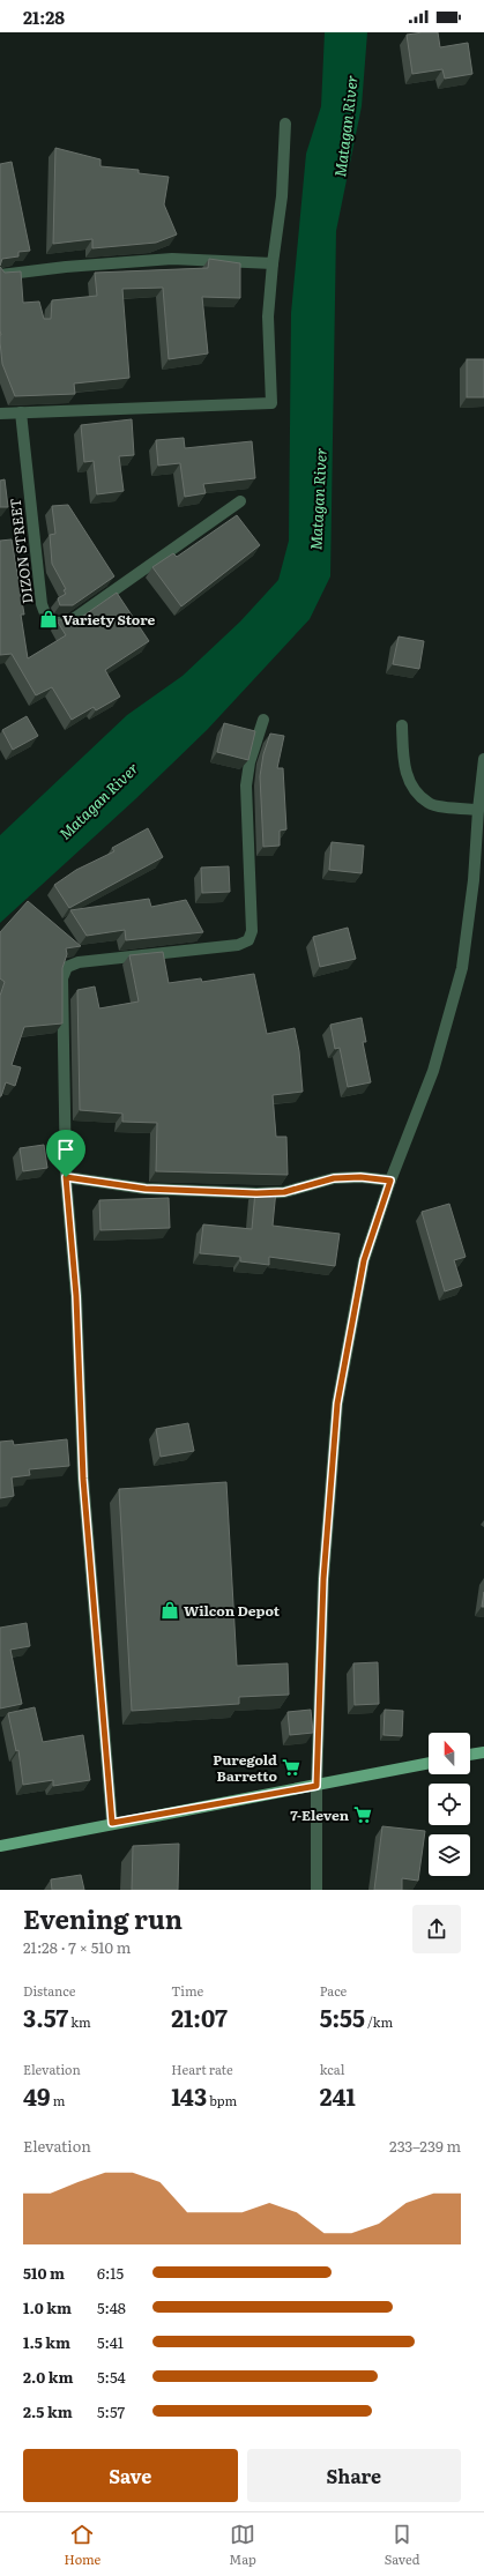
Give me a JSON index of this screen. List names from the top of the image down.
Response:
{
  "streets": {
    "street": ["DIZON STREET"]
  },
  "water": ["Matagan River"],
  "places": {
    "shop": ["Variety Store", "Wilcon Depot"],
    "supermarket": ["Puregold Barretto", "7-Eleven"]
  },
  "north": "top",
  "page": {
    "status": "21:28",
    "heading": ["Evening run", "21:28 · 7 × 510 m"],
    "stats": [
      ["Distance", "3.57 km"],
      ["Time", "21:07"],
      ["Pace", "5:55 /km"],
      ["Elevation", "49 m"],
      ["Heart rate", "143 bpm"],
      ["kcal", "241"]
    ],
    "chart": ["Elevation", "233–239 m"],
    "list": [
      {
        "name": "510 m",
        "note": "6:15"
      },
      {
        "name": "1.0 km",
        "note": "5:48"
      },
      {
        "name": "1.5 km",
        "note": "5:41"
      },
      {
        "name": "2.0 km",
        "note": "5:54"
      },
      {
        "name": "2.5 km",
        "note": "5:57"
      }
    ],
    "buttons": ["Save", "Share"],
    "tabs": ["Home", "Map", "Saved"]
  }
}
